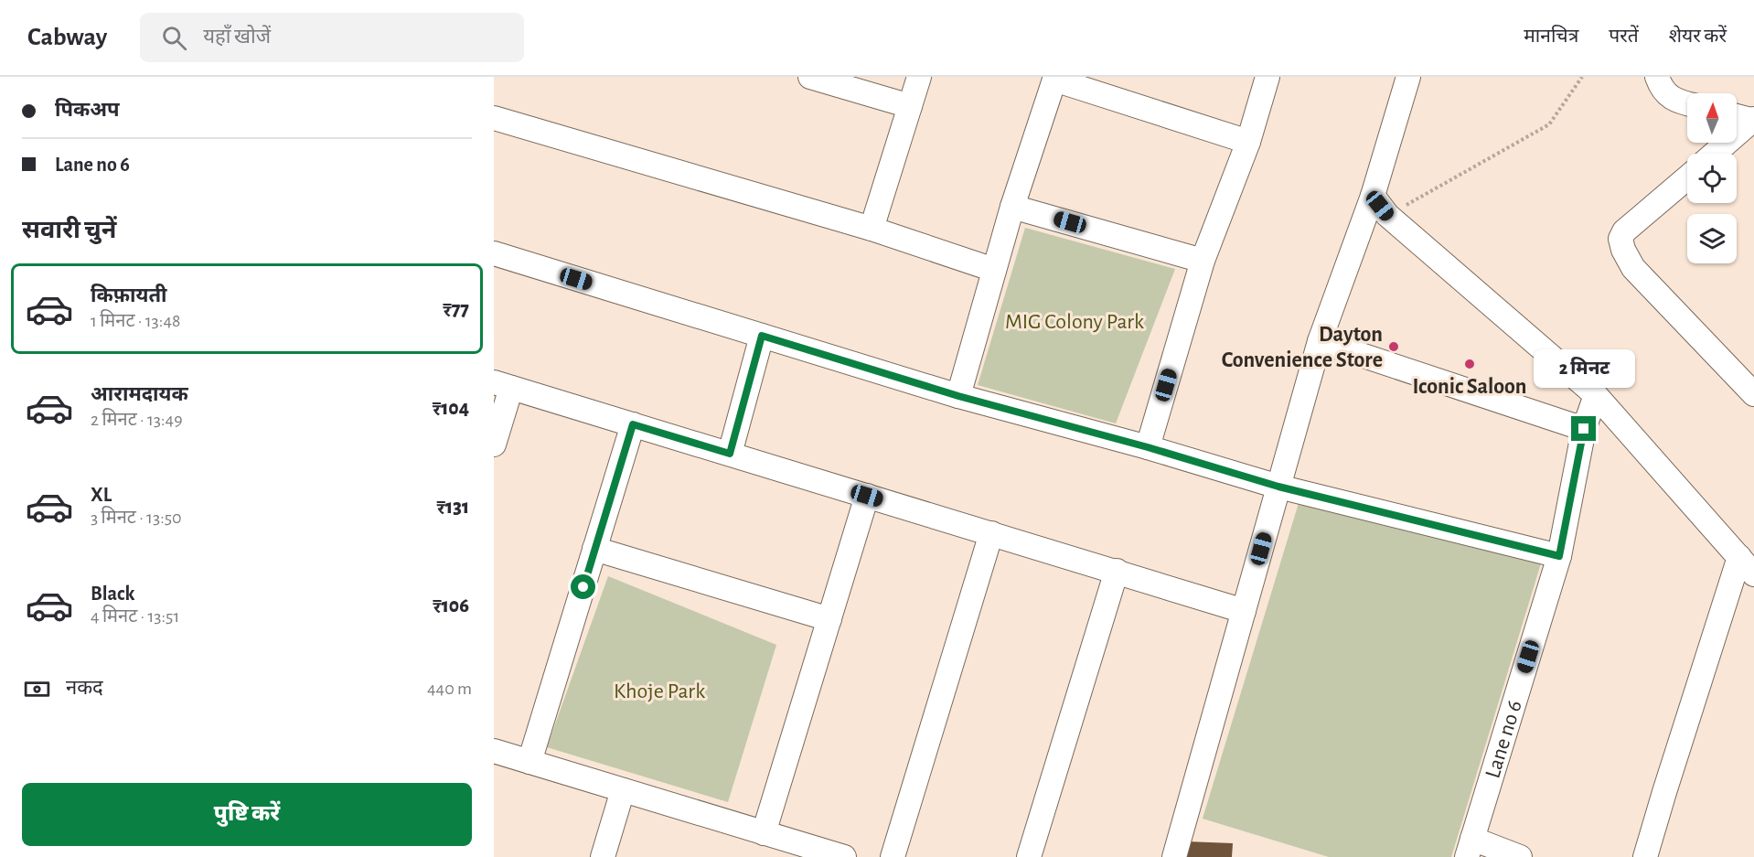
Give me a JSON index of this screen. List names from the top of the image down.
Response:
{
  "streets": {
    "street": ["Lane no 6"]
  },
  "parks": ["MIG Colony Park", "Khoje Park"],
  "places": ["Dayton Convenience Store", "Iconic Saloon"],
  "north": "top",
  "page": {
    "header": "Cabway",
    "search": "यहाँ खोजें",
    "nav": ["मानचित्र", "परतें", "शेयर करें"],
    "banner": ["पिकअप", "Lane no 6"],
    "heading": "सवारी चुनें",
    "list": [
      {
        "name": "किफ़ायती",
        "note": "1 मिनट · 13:48",
        "value": "₹77"
      },
      {
        "name": "आरामदायक",
        "note": "2 मिनट · 13:49",
        "value": "₹104"
      },
      {
        "name": "XL",
        "note": "3 मिनट · 13:50",
        "value": "₹131"
      },
      {
        "name": "Black",
        "note": "4 मिनट · 13:51",
        "value": "₹106"
      }
    ],
    "bubble": "2 मिनट",
    "pay": ["नकद", "440 m"],
    "buttons": "पुष्टि करें"
  }
}
